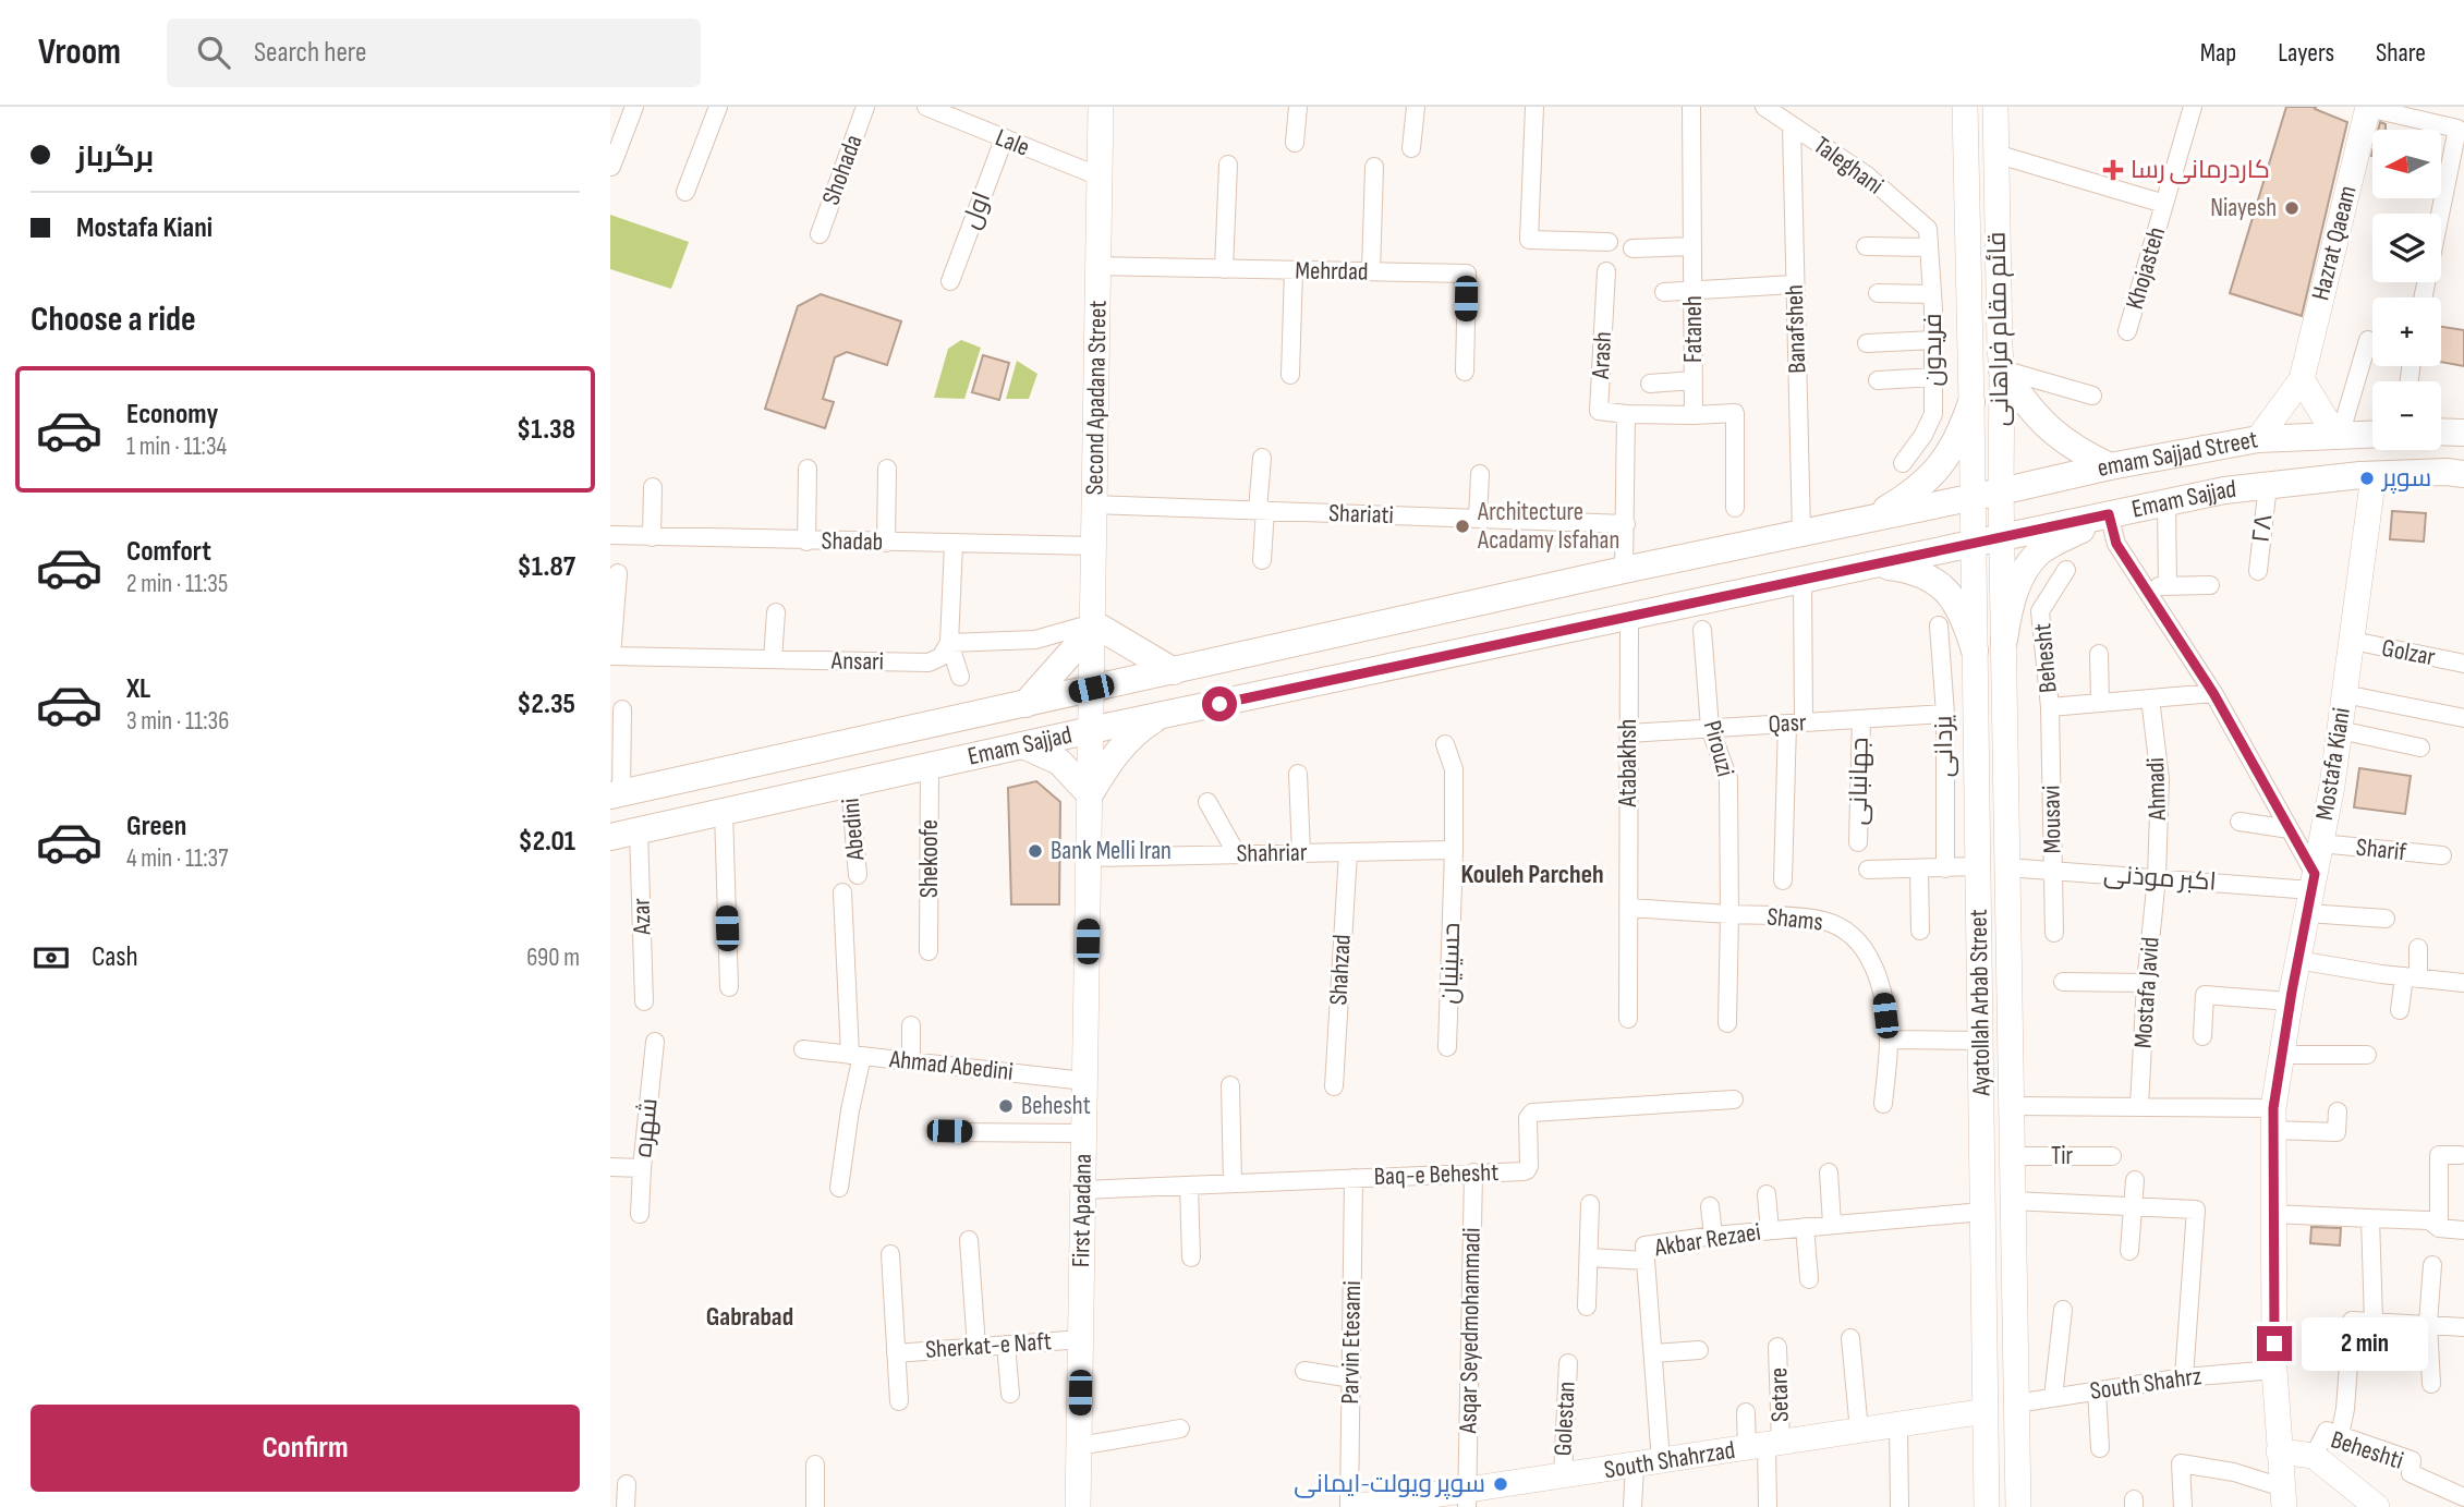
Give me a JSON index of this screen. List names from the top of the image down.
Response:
{
  "streets": {
    "main road": [
      "Hazrat Qaeam",
      "قائم مقام فراهانی",
      "Second Apadana Street",
      "emam Sajjad Street",
      "Emam Sajjad",
      "Mostafa Kiani",
      "Ayatollah Arbab Street",
      "First Apadana",
      "South Shahrzad"
    ],
    "street": [
      "Lale",
      "Taleghani",
      "Shohada",
      "اول",
      "Khojasteh",
      "Mehrdad",
      "Fataneh",
      "Banafsheh",
      "فریدون",
      "Arash",
      "Shariati",
      "۲۸",
      "Shadab",
      "Golzar",
      "Behesht",
      "Ansari",
      "Qasr",
      "یزدانی",
      "Pirouzi",
      "Atabakhsh",
      "جهانبانی",
      "Ahmadi",
      "Mousavi",
      "Abedini",
      "Sharif",
      "Shahriar",
      "Shekoofe",
      "اکبر موذنی",
      "Azar",
      "Shams",
      "حسینیان",
      "Shahzad",
      "Mostafa Javid",
      "Ahmad Abedini",
      "شهره",
      "Tir",
      "Baq-e Behesht",
      "Akbar Rezaei",
      "Asqar Seyedmohammadi",
      "Parvin Etesami",
      "Sherkat-e Naft",
      "South Shahrz",
      "Setare",
      "Golestan",
      "Beheshti"
    ]
  },
  "crossings": [
    ["Lale", "اول"],
    ["Lale", "Second Apadana Street"],
    ["Taleghani", "Banafsheh"],
    ["Taleghani", "فریدون"],
    ["Khojasteh", "قائم مقام فراهانی"],
    ["Mehrdad", "Second Apadana Street"],
    ["Fataneh", "Arash"],
    ["Banafsheh", "Emam Sajjad"],
    ["قائم مقام فراهانی", "emam Sajjad Street"],
    ["قائم مقام فراهانی", "Emam Sajjad"],
    ["قائم مقام فراهانی", "Ayatollah Arbab Street"],
    ["Arash", "Emam Sajjad"],
    ["Arash", "Shariati"],
    ["Second Apadana Street", "Emam Sajjad"],
    ["Second Apadana Street", "Shariati"],
    ["Second Apadana Street", "Shadab"],
    ["Second Apadana Street", "First Apadana"],
    ["emam Sajjad Street", "Emam Sajjad"],
    ["emam Sajjad Street", "Ayatollah Arbab Street"],
    ["Emam Sajjad", "۲۸"],
    ["Emam Sajjad", "Atabakhsh"],
    ["Emam Sajjad", "Mostafa Kiani"],
    ["Emam Sajjad", "Abedini"],
    ["Emam Sajjad", "Shekoofe"],
    ["Emam Sajjad", "Azar"],
    ["Emam Sajjad", "Ayatollah Arbab Street"],
    ["Emam Sajjad", "First Apadana"],
    ["Golzar", "Mostafa Kiani"],
    ["Behesht", "Mousavi"],
    ["Qasr", "یزدانی"],
    ["Qasr", "Pirouzi"],
    ["Qasr", "Atabakhsh"],
    ["Qasr", "جهانبانی"],
    ["Pirouzi", "Shams"],
    ["Mostafa Kiani", "Sharif"],
    ["Mostafa Kiani", "اکبر موذنی"],
    ["Mostafa Kiani", "South Shahrz"],
    ["Ahmadi", "اکبر موذنی"],
    ["Ahmadi", "Mostafa Javid"],
    ["Mousavi", "اکبر موذنی"],
    ["Shahriar", "حسینیان"],
    ["Shahriar", "Shahzad"],
    ["Shahriar", "First Apadana"],
    ["اکبر موذنی", "Mostafa Javid"],
    ["اکبر موذنی", "Ayatollah Arbab Street"],
    ["Ayatollah Arbab Street", "Tir"],
    ["Ayatollah Arbab Street", "Akbar Rezaei"],
    ["Ayatollah Arbab Street", "South Shahrz"],
    ["Ayatollah Arbab Street", "South Shahrzad"],
    ["Ahmad Abedini", "First Apadana"],
    ["Baq-e Behesht", "First Apadana"],
    ["Baq-e Behesht", "Asqar Seyedmohammadi"],
    ["Baq-e Behesht", "Parvin Etesami"],
    ["First Apadana", "Sherkat-e Naft"],
    ["Akbar Rezaei", "South Shahrzad"],
    ["Asqar Seyedmohammadi", "South Shahrzad"],
    ["Parvin Etesami", "South Shahrzad"],
    ["Setare", "South Shahrzad"],
    ["Golestan", "South Shahrzad"]
  ],
  "districts": ["Kouleh Parcheh", "Gabrabad"],
  "places": {
    "health": ["کاردرمانی رسا"],
    "other": [
      "Niayesh",
      "سوپر",
      "Architecture Acadamy Isfahan",
      "Bank Melli Iran",
      "Behesht",
      "سوپر ویولت-ایمانی"
    ]
  },
  "north": "left",
  "page": {
    "header": "Vroom",
    "search": "Search here",
    "nav": ["Map", "Layers", "Share"],
    "banner": ["برگرباز", "Mostafa Kiani"],
    "map_buttons": ["+", "−"],
    "heading": "Choose a ride",
    "list": [
      {
        "name": "Economy",
        "note": "1 min · 11:34",
        "value": "$1.38"
      },
      {
        "name": "Comfort",
        "note": "2 min · 11:35",
        "value": "$1.87"
      },
      {
        "name": "XL",
        "note": "3 min · 11:36",
        "value": "$2.35"
      },
      {
        "name": "Green",
        "note": "4 min · 11:37",
        "value": "$2.01"
      }
    ],
    "pay": ["Cash", "690 m"],
    "bubble": "2 min",
    "buttons": "Confirm"
  }
}
